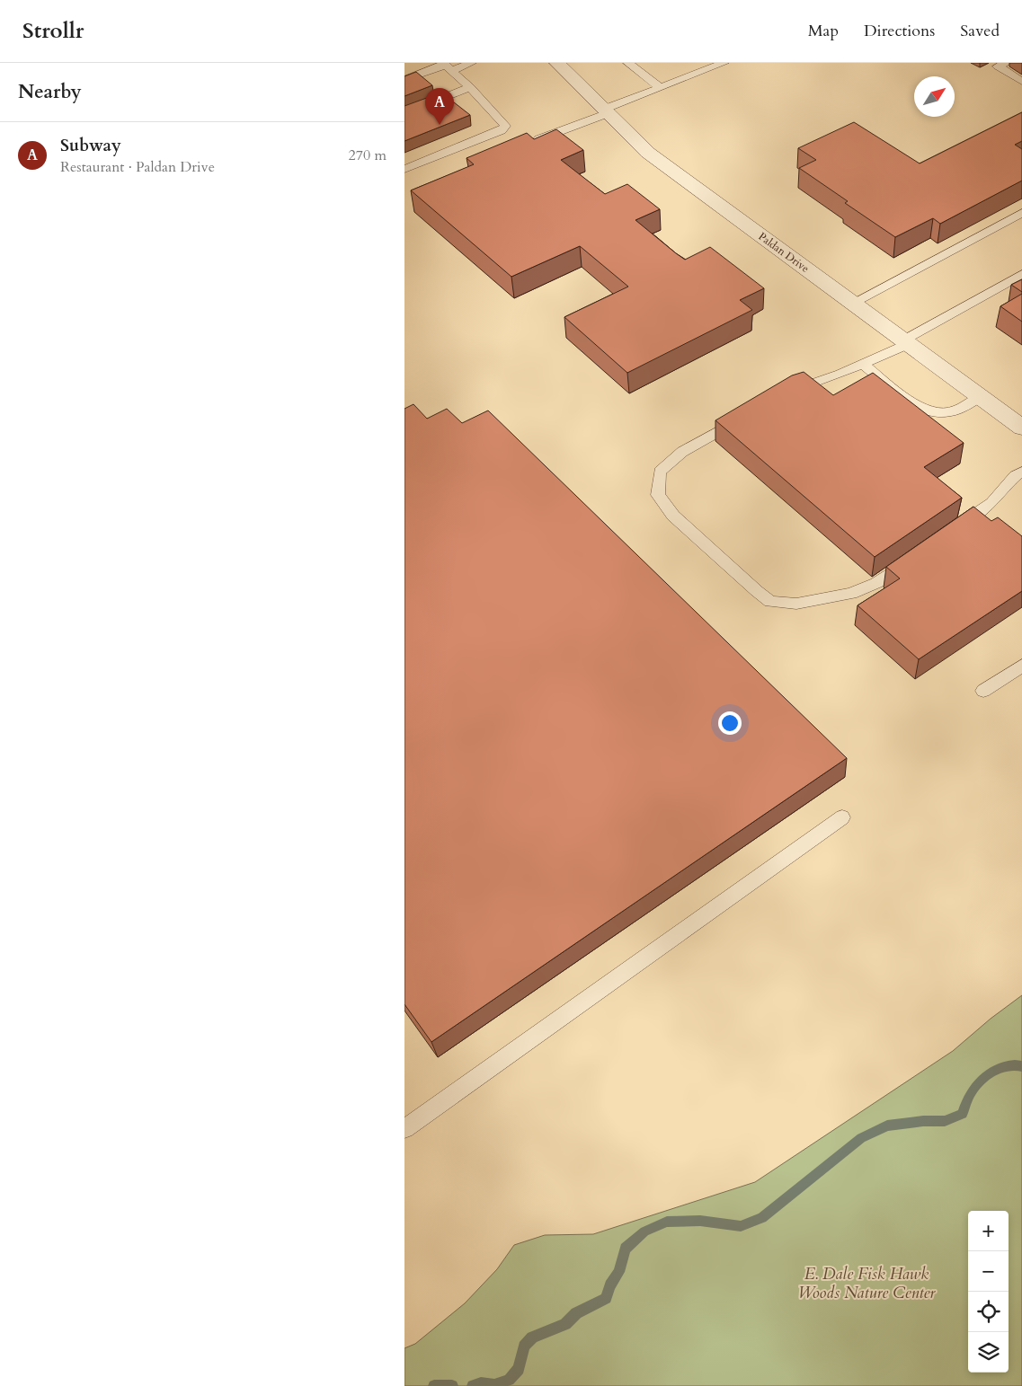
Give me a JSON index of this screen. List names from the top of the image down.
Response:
{
  "streets": {
    "street": ["Paldan Drive"]
  },
  "parks": ["E. Dale Fisk Hawk Woods Nature Center"],
  "north": "top right",
  "page": {
    "header": "Strollr",
    "nav": ["Map", "Directions", "Saved"],
    "heading": "Nearby",
    "pins": "A",
    "list": [
      {
        "mark": "A",
        "name": "Subway",
        "note": "Restaurant · Paldan Drive",
        "value": "270 m"
      }
    ],
    "map_buttons": ["+", "−"]
  }
}
